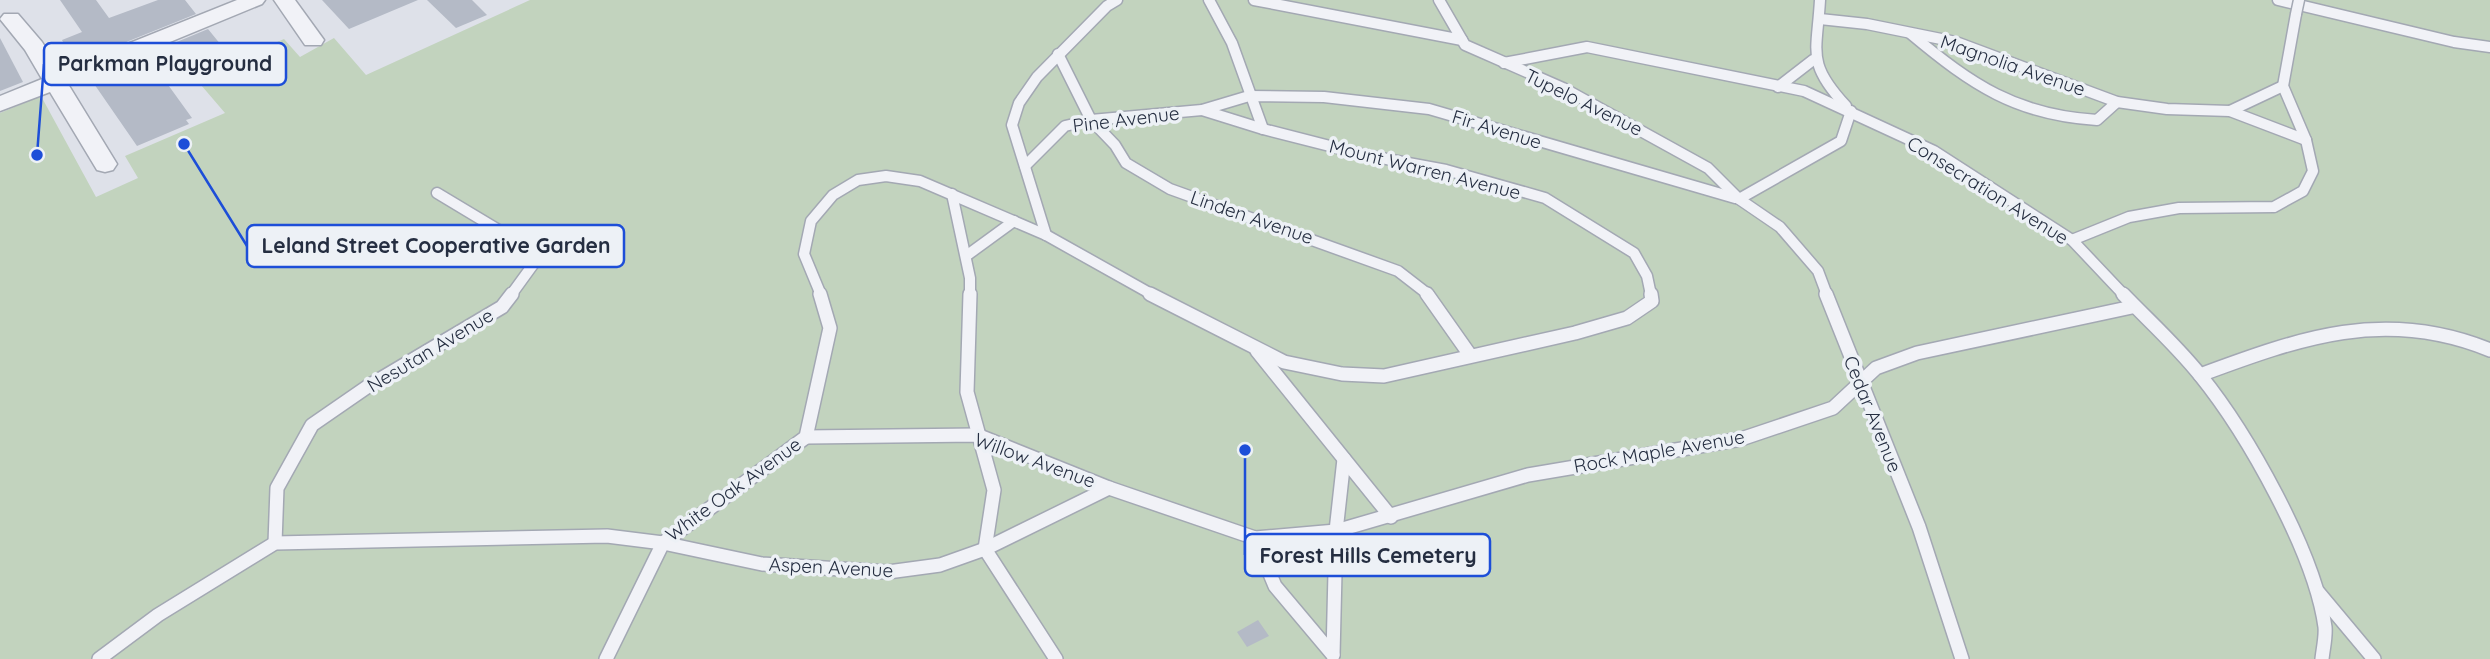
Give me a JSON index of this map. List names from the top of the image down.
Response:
{
  "streets": {
    "lane": [
      "Magnolia Avenue",
      "Tupelo Avenue",
      "Pine Avenue",
      "Fir Avenue",
      "Mount Warren Avenue",
      "Consecration Avenue",
      "Linden Avenue",
      "Nesutan Avenue",
      "Cedar Avenue",
      "Rock Maple Avenue",
      "Willow Avenue",
      "White Oak Avenue",
      "Aspen Avenue"
    ]
  },
  "crossings": [
    ["Tupelo Avenue", "Fir Avenue"],
    ["Tupelo Avenue", "Consecration Avenue"],
    ["Tupelo Avenue", "Cedar Avenue"],
    ["Pine Avenue", "Fir Avenue"],
    ["Pine Avenue", "Mount Warren Avenue"],
    ["Pine Avenue", "Linden Avenue"],
    ["Fir Avenue", "Cedar Avenue"],
    ["Mount Warren Avenue", "Linden Avenue"],
    ["Mount Warren Avenue", "White Oak Avenue"],
    ["Consecration Avenue", "Rock Maple Avenue"],
    ["Nesutan Avenue", "White Oak Avenue"],
    ["Cedar Avenue", "Rock Maple Avenue"],
    ["Rock Maple Avenue", "Willow Avenue"],
    ["Rock Maple Avenue", "White Oak Avenue"],
    ["Willow Avenue", "White Oak Avenue"],
    ["Willow Avenue", "Aspen Avenue"],
    ["White Oak Avenue", "Aspen Avenue"]
  ],
  "places": ["Leland Street Cooperative Garden", "Parkman Playground", "Forest Hills Cemetery"]
}
